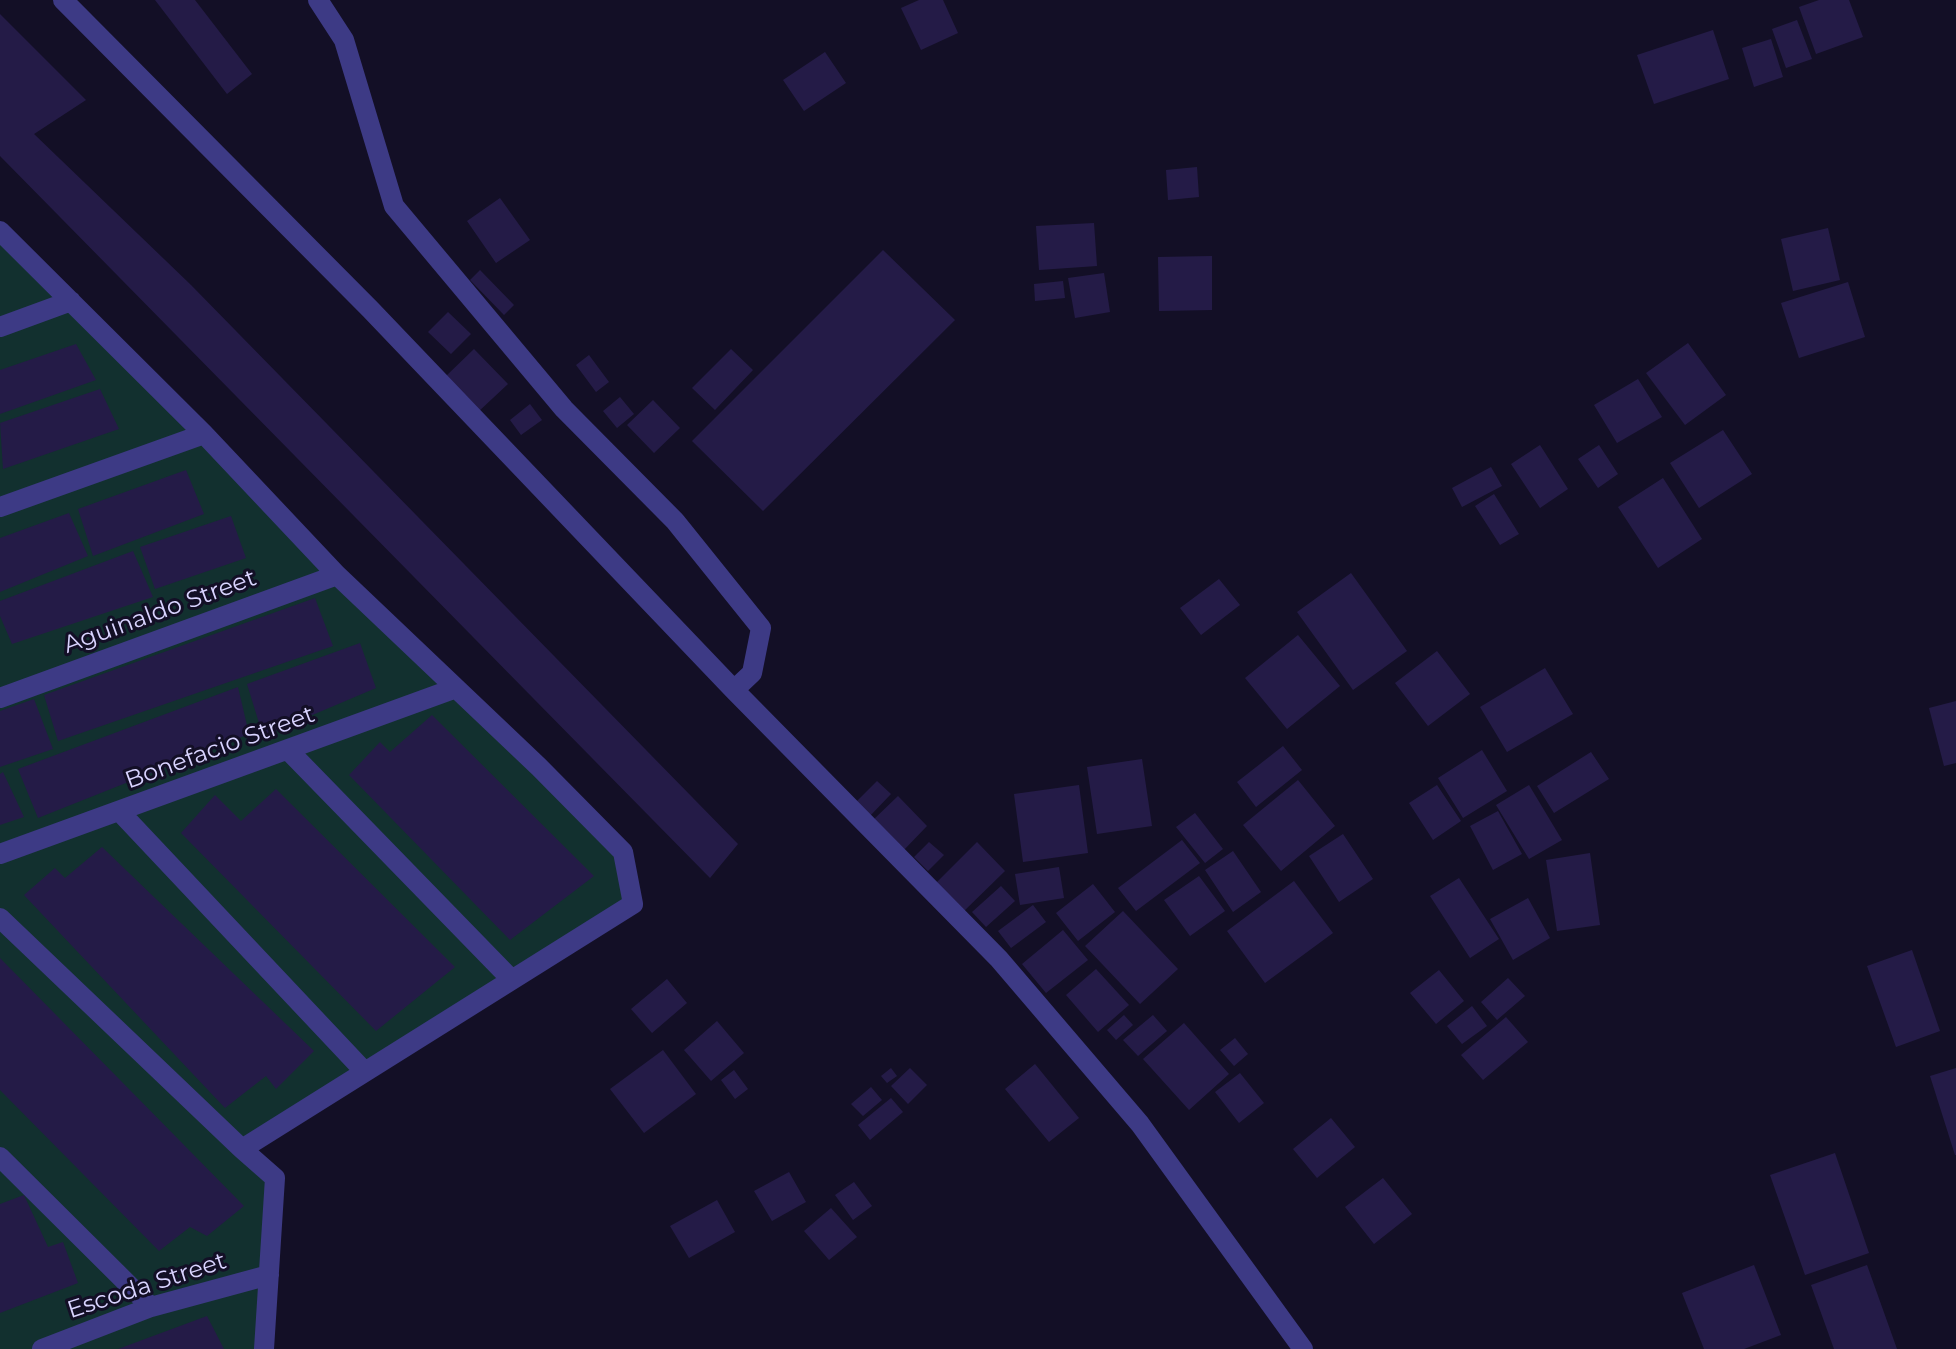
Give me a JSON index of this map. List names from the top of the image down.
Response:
{
  "streets": {
    "street": ["Aguinaldo Street", "Bonefacio Street", "Escoda Street"]
  }
}
